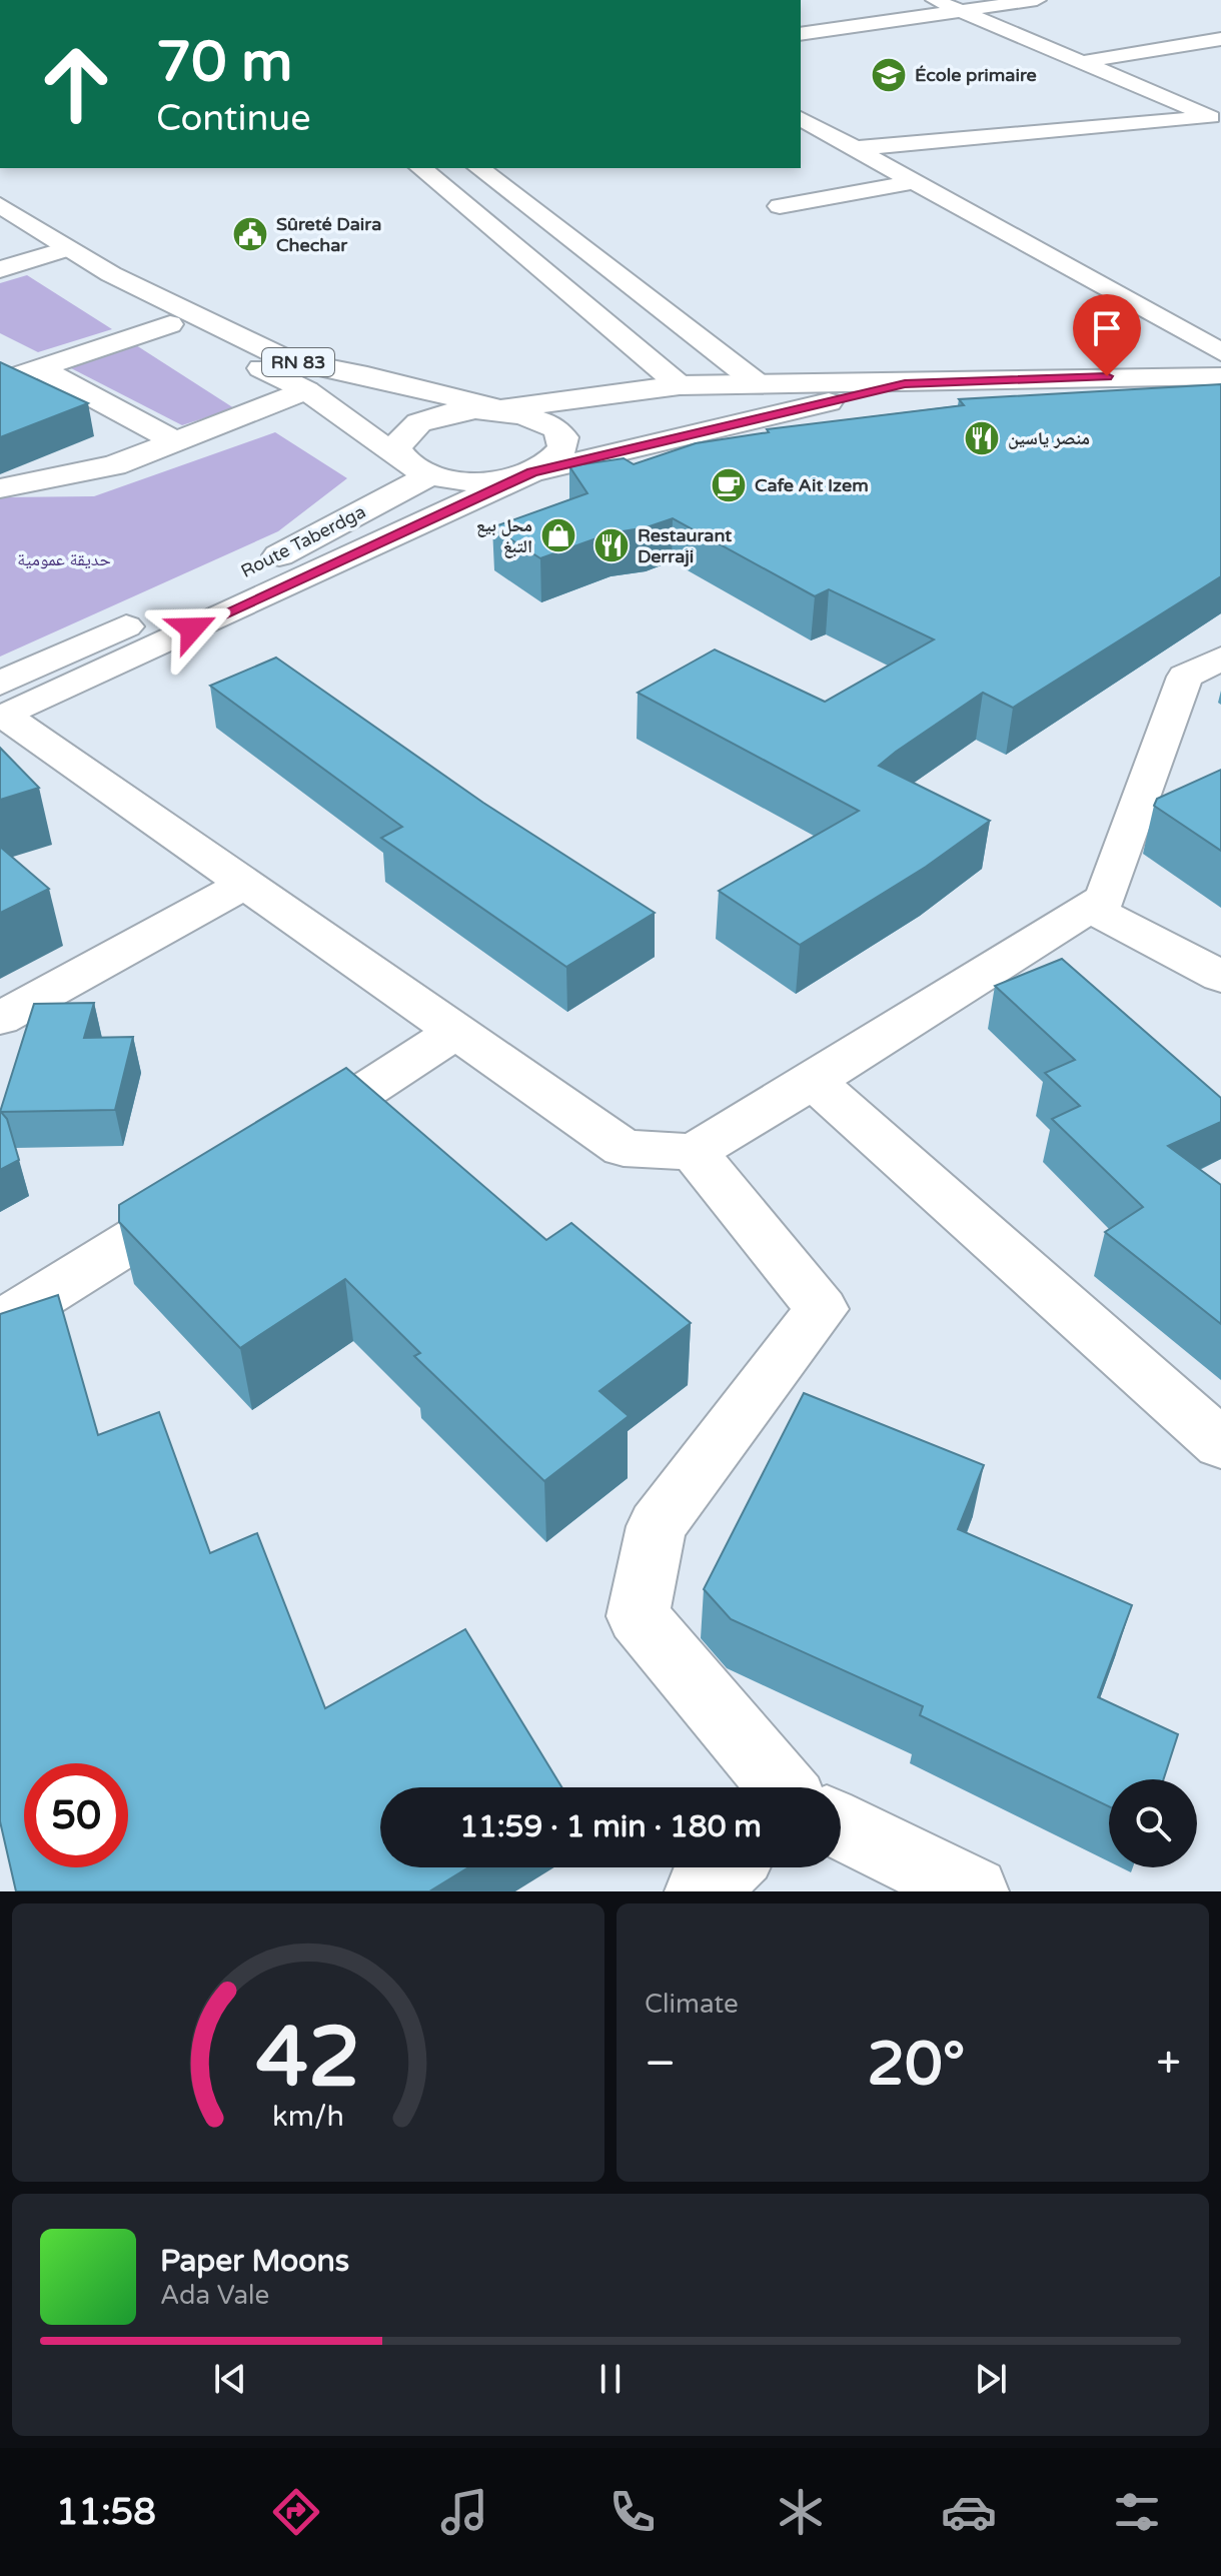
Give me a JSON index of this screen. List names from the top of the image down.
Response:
{
  "streets": {
    "street": ["RN 83", "Route Taberdga"]
  },
  "crossings": [
    ["RN 83", "Route Taberdga"]
  ],
  "parks": ["حديقة عمومية"],
  "places": {
    "school or university": ["École primaire"],
    "public building": ["Sûreté Daira Chechar"],
    "restaurant": ["منصر ياسين", "Restaurant Derraji"],
    "cafe": ["Cafe Ait Izem"],
    "shop": ["محل بيع التبغ"]
  },
  "page": {
    "turn": ["70 m", "Continue"],
    "limit": "50",
    "trip": "11:59 · 1 min · 180 m",
    "tile": "Climate",
    "heat": ["−", "20°", "+"],
    "song": ["Paper Moons", "Ada Vale"],
    "tabs": "11:58",
    "gauge": ["42", "km/h"]
  }
}
